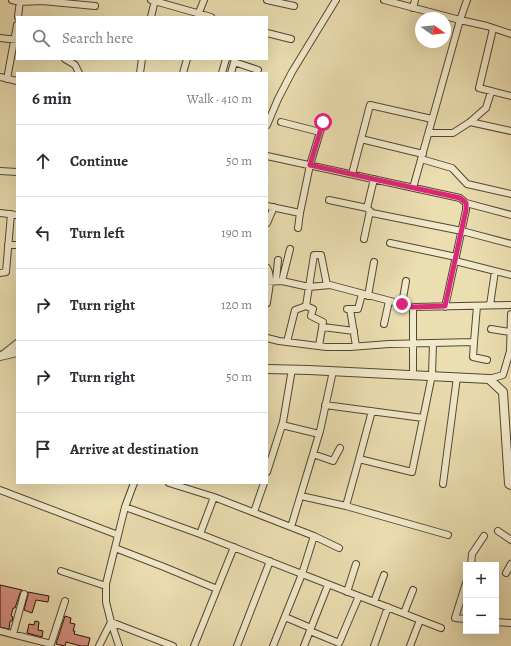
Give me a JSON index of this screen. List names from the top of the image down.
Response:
{
  "north": "right",
  "page": {
    "search": "Search here",
    "heading": ["6 min", "Walk · 410 m"],
    "list": [
      ["Continue", "50 m"],
      ["Turn left", "190 m"],
      ["Turn right", "120 m"],
      ["Turn right", "50 m"],
      "Arrive at destination"
    ],
    "map_buttons": ["+", "−"]
  }
}
